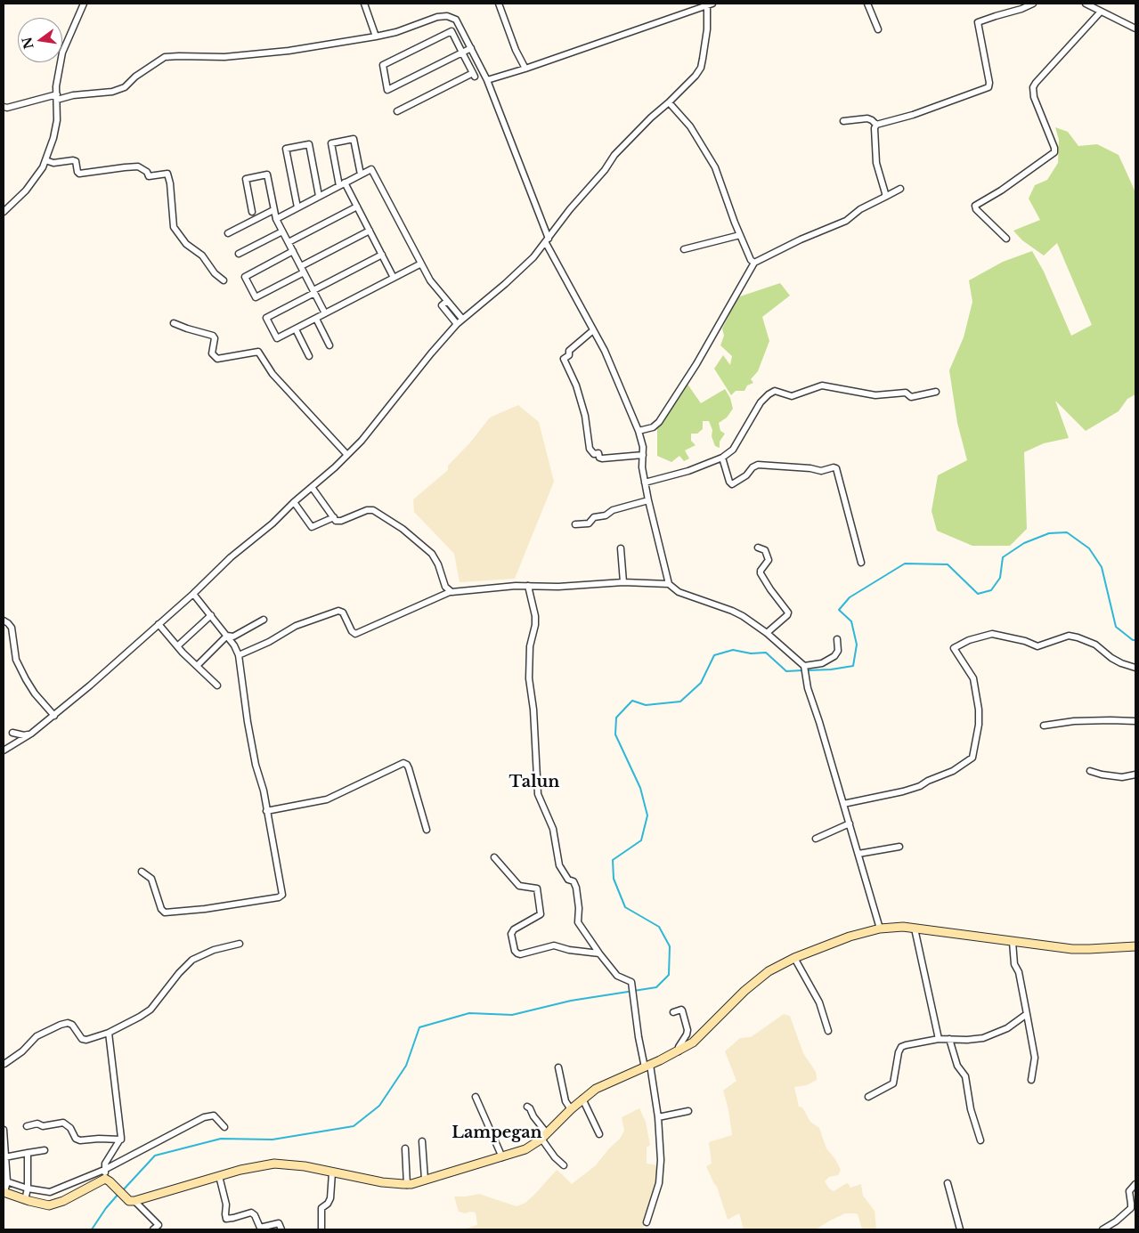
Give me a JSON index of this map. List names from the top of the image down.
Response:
{
  "districts": ["Talun", "Lampegan"],
  "north": "left"
}
